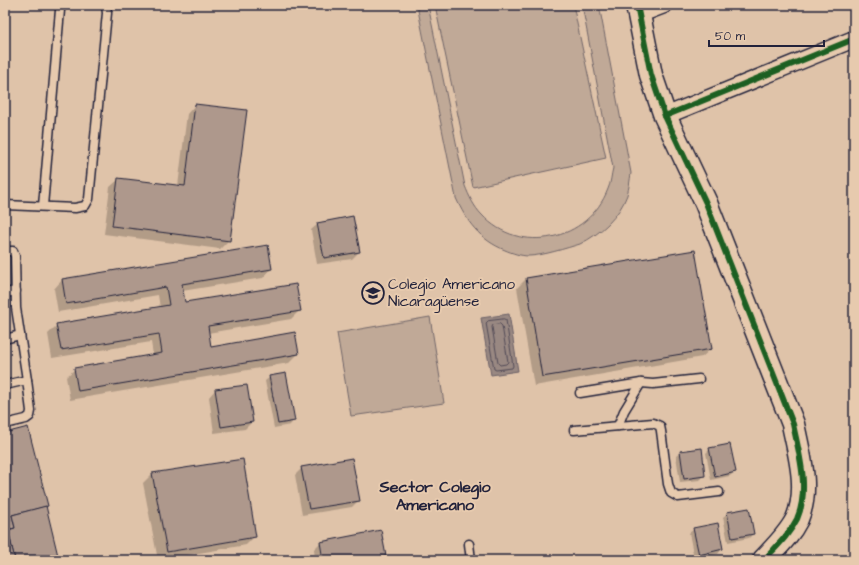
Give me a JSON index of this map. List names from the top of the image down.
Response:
{
  "districts": ["Sector Colegio Americano"],
  "places": {
    "school or university": ["Colegio Americano Nicaragüense"]
  },
  "scale_bar": "50 m"
}
